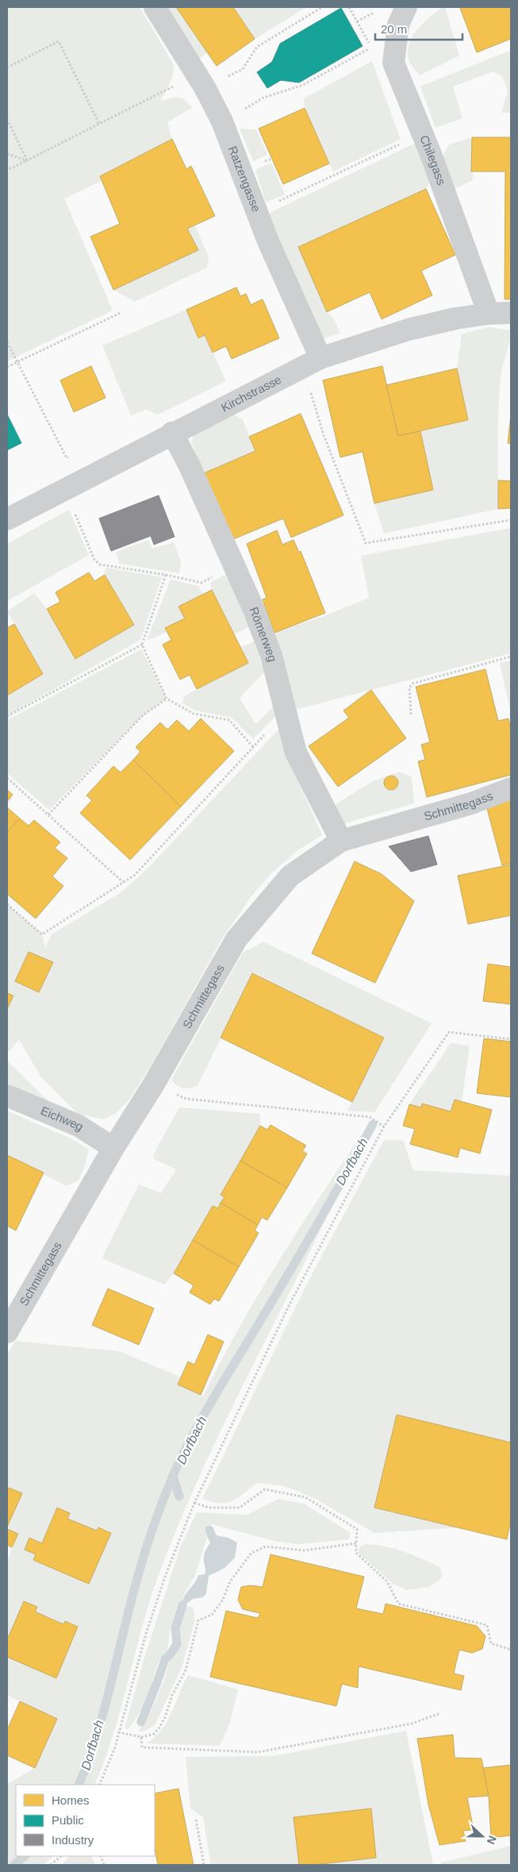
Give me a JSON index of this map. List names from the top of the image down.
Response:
{
  "streets": {
    "street": [
      "Chilegass",
      "Ratzengasse",
      "Kirchstrasse",
      "Römerweg",
      "Schmittegass",
      "Eichweg"
    ]
  },
  "crossings": [
    ["Chilegass", "Kirchstrasse"],
    ["Ratzengasse", "Kirchstrasse"],
    ["Kirchstrasse", "Römerweg"],
    ["Römerweg", "Schmittegass"],
    ["Schmittegass", "Eichweg"]
  ],
  "water": ["Dorfbach"],
  "legend": ["Homes", "Public", "Industry"],
  "scale_bar": "20 m",
  "north": "right"
}
